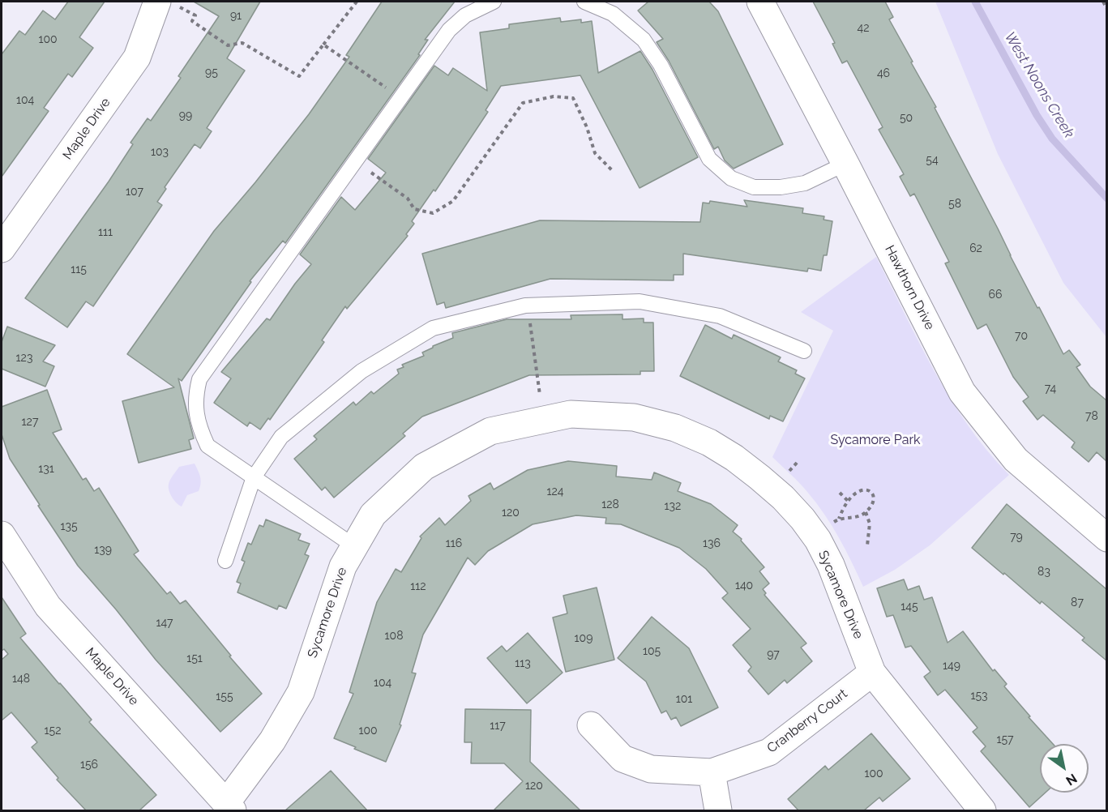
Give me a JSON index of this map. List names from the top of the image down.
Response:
{
  "streets": {
    "street": [
      "Maple Drive",
      "Hawthorn Drive",
      "Sycamore Drive",
      "Cranberry Court"
    ]
  },
  "crossings": [
    ["Maple Drive", "Sycamore Drive"],
    ["Sycamore Drive", "Cranberry Court"]
  ],
  "water": ["West Noons Creek"],
  "parks": ["Sycamore Park"],
  "house_numbers": [
    "91",
    "42",
    "100",
    "95",
    "46",
    "104",
    "99",
    "50",
    "103",
    "54",
    "107",
    "58",
    "111",
    "62",
    "115",
    "66",
    "70",
    "123",
    "74",
    "78",
    "127",
    "131",
    "124",
    "128",
    "132",
    "120",
    "135",
    "79",
    "116",
    "136",
    "139",
    "83",
    "140",
    "112",
    "87",
    "145",
    "147",
    "108",
    "109",
    "105",
    "97",
    "151",
    "113",
    "149",
    "148",
    "104",
    "153",
    "155",
    "101",
    "117",
    "152",
    "100",
    "157",
    "156",
    "100",
    "120"
  ],
  "north": "bottom right"
}
